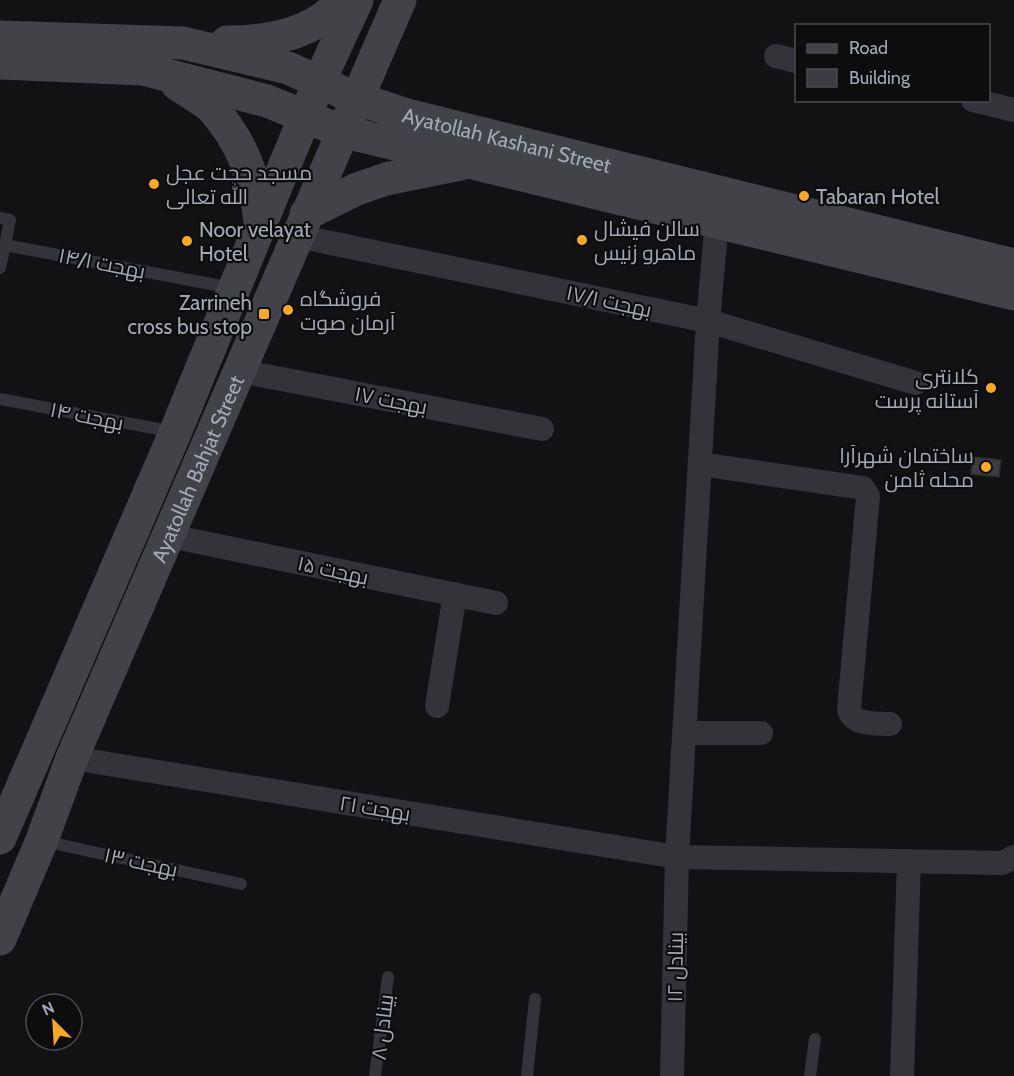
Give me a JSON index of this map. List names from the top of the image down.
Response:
{
  "streets": {
    "main road": ["Ayatollah Kashani Street", "Ayatollah Bahjat Street"],
    "street": [
      "بهجت ۱۷/۱",
      "بهجت ۱۷",
      "بهجت ۱۵",
      "بهجت ۲۱",
      "بینادل ۱۲"
    ],
    "lane": [
      "بهجت ۱۴/۱",
      "بهجت ۱۴",
      "بهجت ۱۳",
      "بینادل ۸"
    ]
  },
  "crossings": [
    ["Ayatollah Kashani Street", "Ayatollah Bahjat Street"],
    ["Ayatollah Kashani Street", "بینادل ۱۲"],
    ["بهجت ۱۴/۱", "Ayatollah Bahjat Street"],
    ["بهجت ۱۷/۱", "Ayatollah Bahjat Street"],
    ["بهجت ۱۷/۱", "بینادل ۱۲"],
    ["بهجت ۱۷", "Ayatollah Bahjat Street"],
    ["بهجت ۱۴", "Ayatollah Bahjat Street"],
    ["Ayatollah Bahjat Street", "بهجت ۱۵"],
    ["Ayatollah Bahjat Street", "بهجت ۲۱"],
    ["Ayatollah Bahjat Street", "بهجت ۱۳"],
    ["بهجت ۲۱", "بینادل ۱۲"]
  ],
  "places": {
    "other": [
      "مسجد حجت عجل الله تعالی",
      "Tabaran Hotel",
      "سالن فیشال ماهرو زنیس",
      "Noor velayat Hotel",
      "فروشگاه آرمان صوت",
      "کلانتری آستانه پرست",
      "ساختمان شهرآرا محله ثامن"
    ],
    "transit": ["Zarrineh cross bus stop"]
  },
  "legend": ["Road", "Building"],
  "north": "top left"
}
